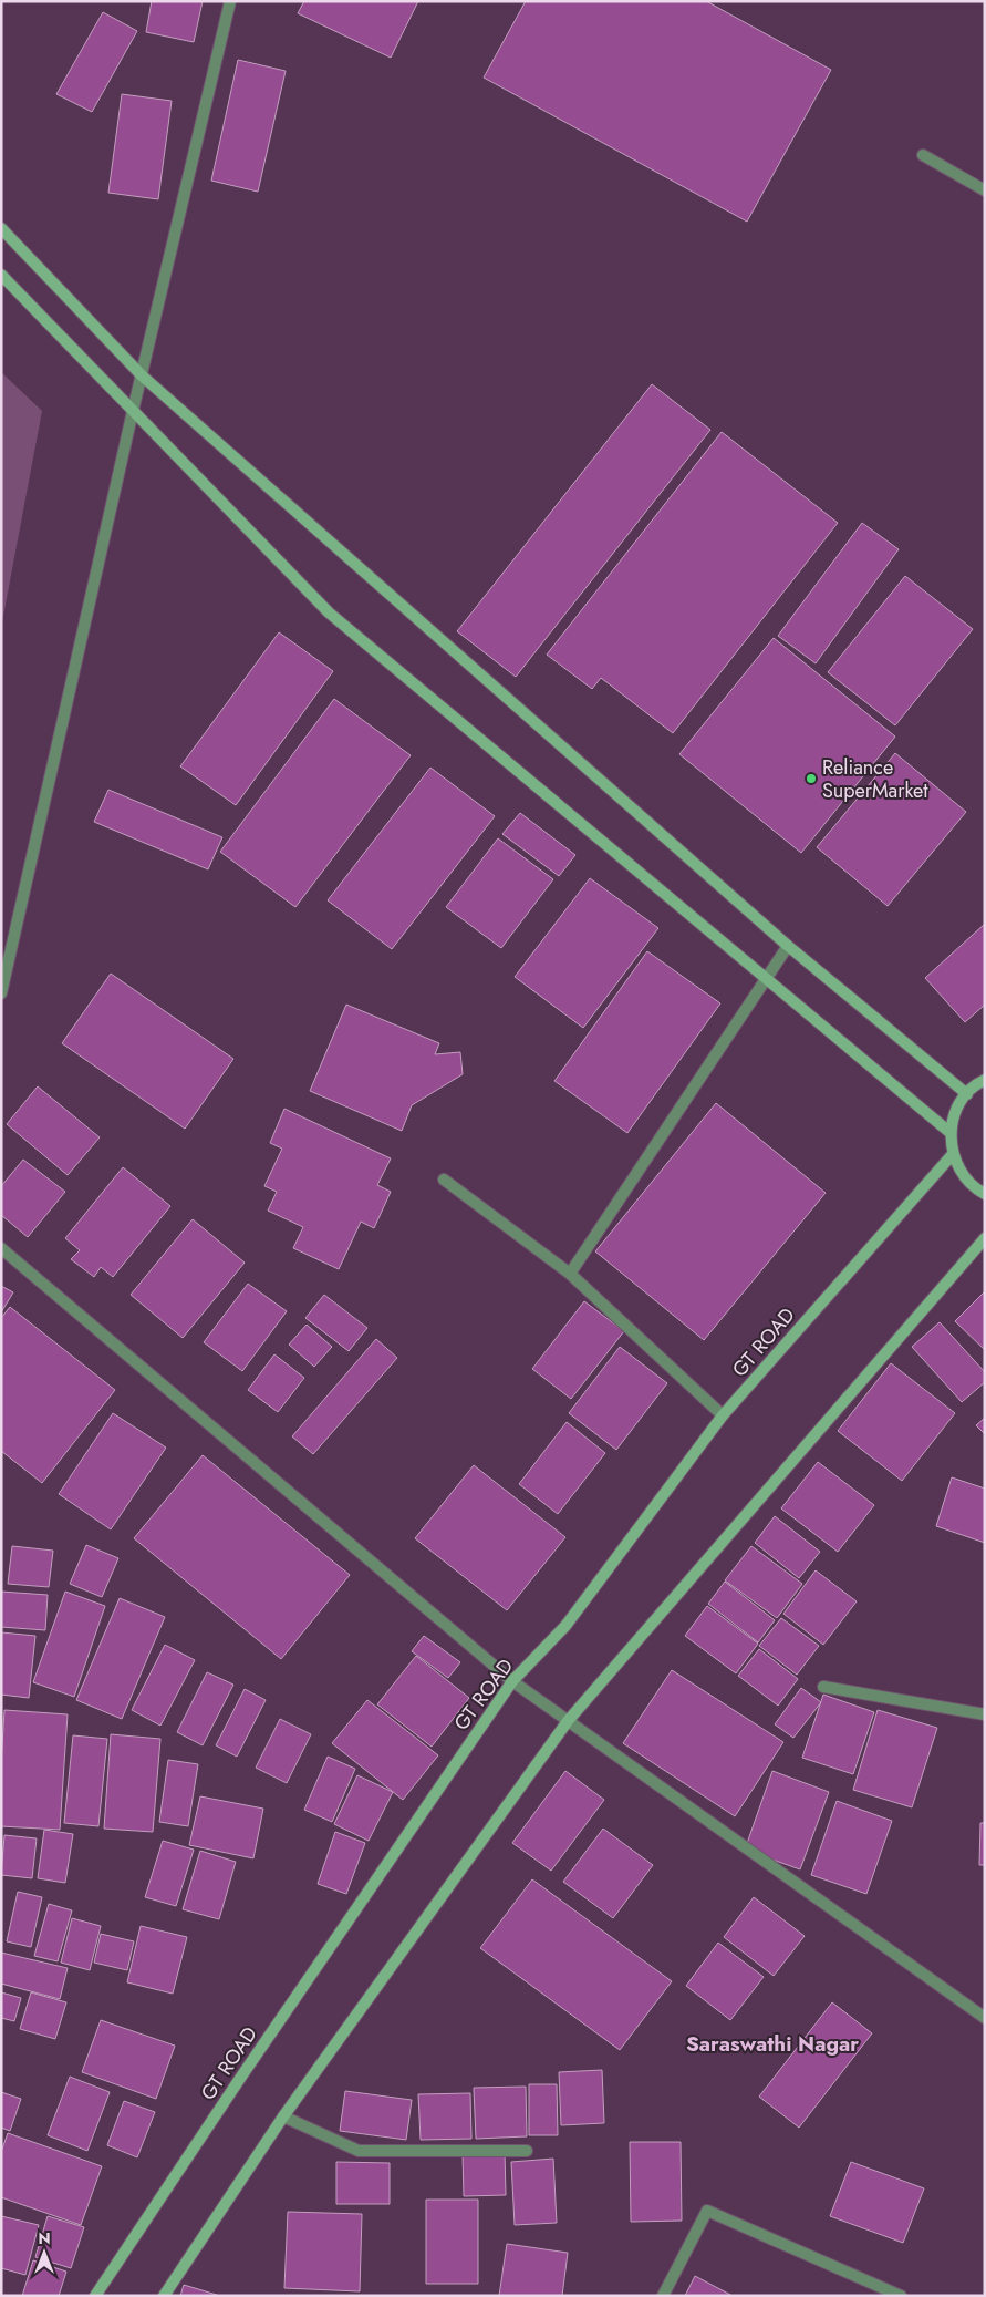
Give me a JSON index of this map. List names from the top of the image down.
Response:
{
  "streets": {
    "main road": ["GT ROAD"]
  },
  "districts": ["Saraswathi Nagar"],
  "places": ["Reliance SuperMarket"],
  "north": "top"
}
